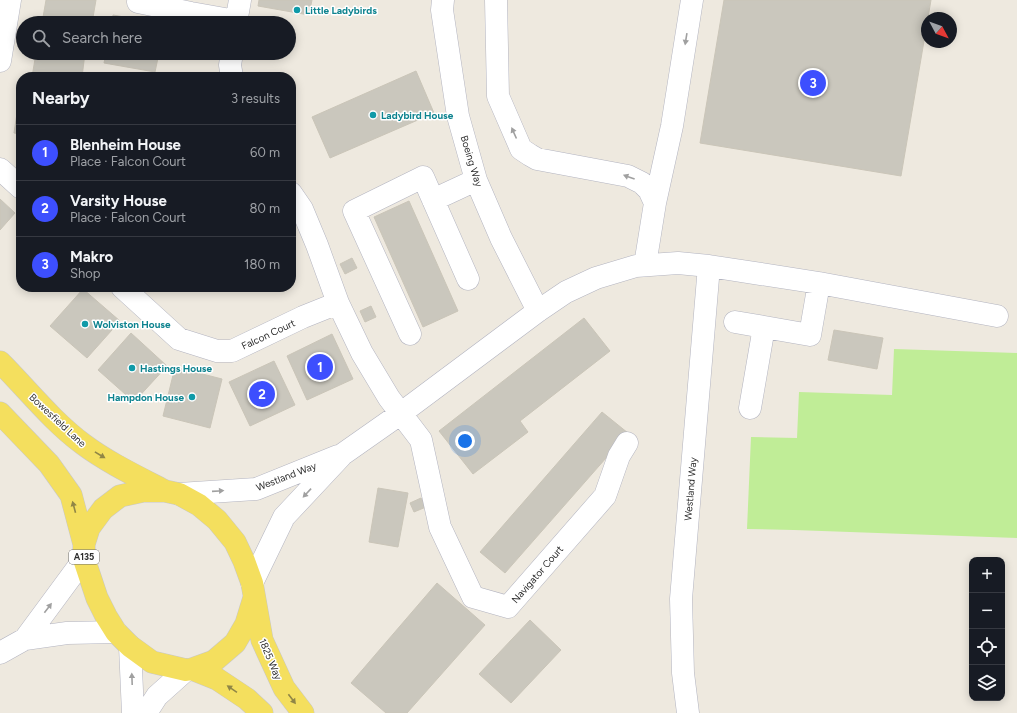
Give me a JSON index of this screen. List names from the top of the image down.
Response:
{
  "streets": {
    "main road": ["Bowesfield Lane", "A135", "1825 Way"],
    "street": [
      "Boeing Way",
      "Falcon Court",
      "Westland Way",
      "Navigator Court"
    ]
  },
  "crossings": [
    ["Boeing Way", "Westland Way"],
    ["Bowesfield Lane", "Westland Way"],
    ["Bowesfield Lane", "A135"],
    ["Westland Way", "A135"],
    ["Westland Way", "Navigator Court"],
    ["Westland Way", "1825 Way"],
    ["A135", "1825 Way"]
  ],
  "one_way": ["1825 Way"],
  "places": [
    "Little Ladybirds",
    "Ladybird House",
    "Wolviston House",
    "Hastings House",
    "Hampdon House"
  ],
  "north": "bottom right",
  "page": {
    "search": "Search here",
    "pins": ["3", "1", "2"],
    "heading": ["Nearby", "3 results"],
    "list": [
      {
        "mark": "1",
        "name": "Blenheim House",
        "note": "Place · Falcon Court",
        "value": "60 m"
      },
      {
        "mark": "2",
        "name": "Varsity House",
        "note": "Place · Falcon Court",
        "value": "80 m"
      },
      {
        "mark": "3",
        "name": "Makro",
        "note": "Shop",
        "value": "180 m"
      }
    ],
    "map_buttons": ["+", "−"]
  }
}
